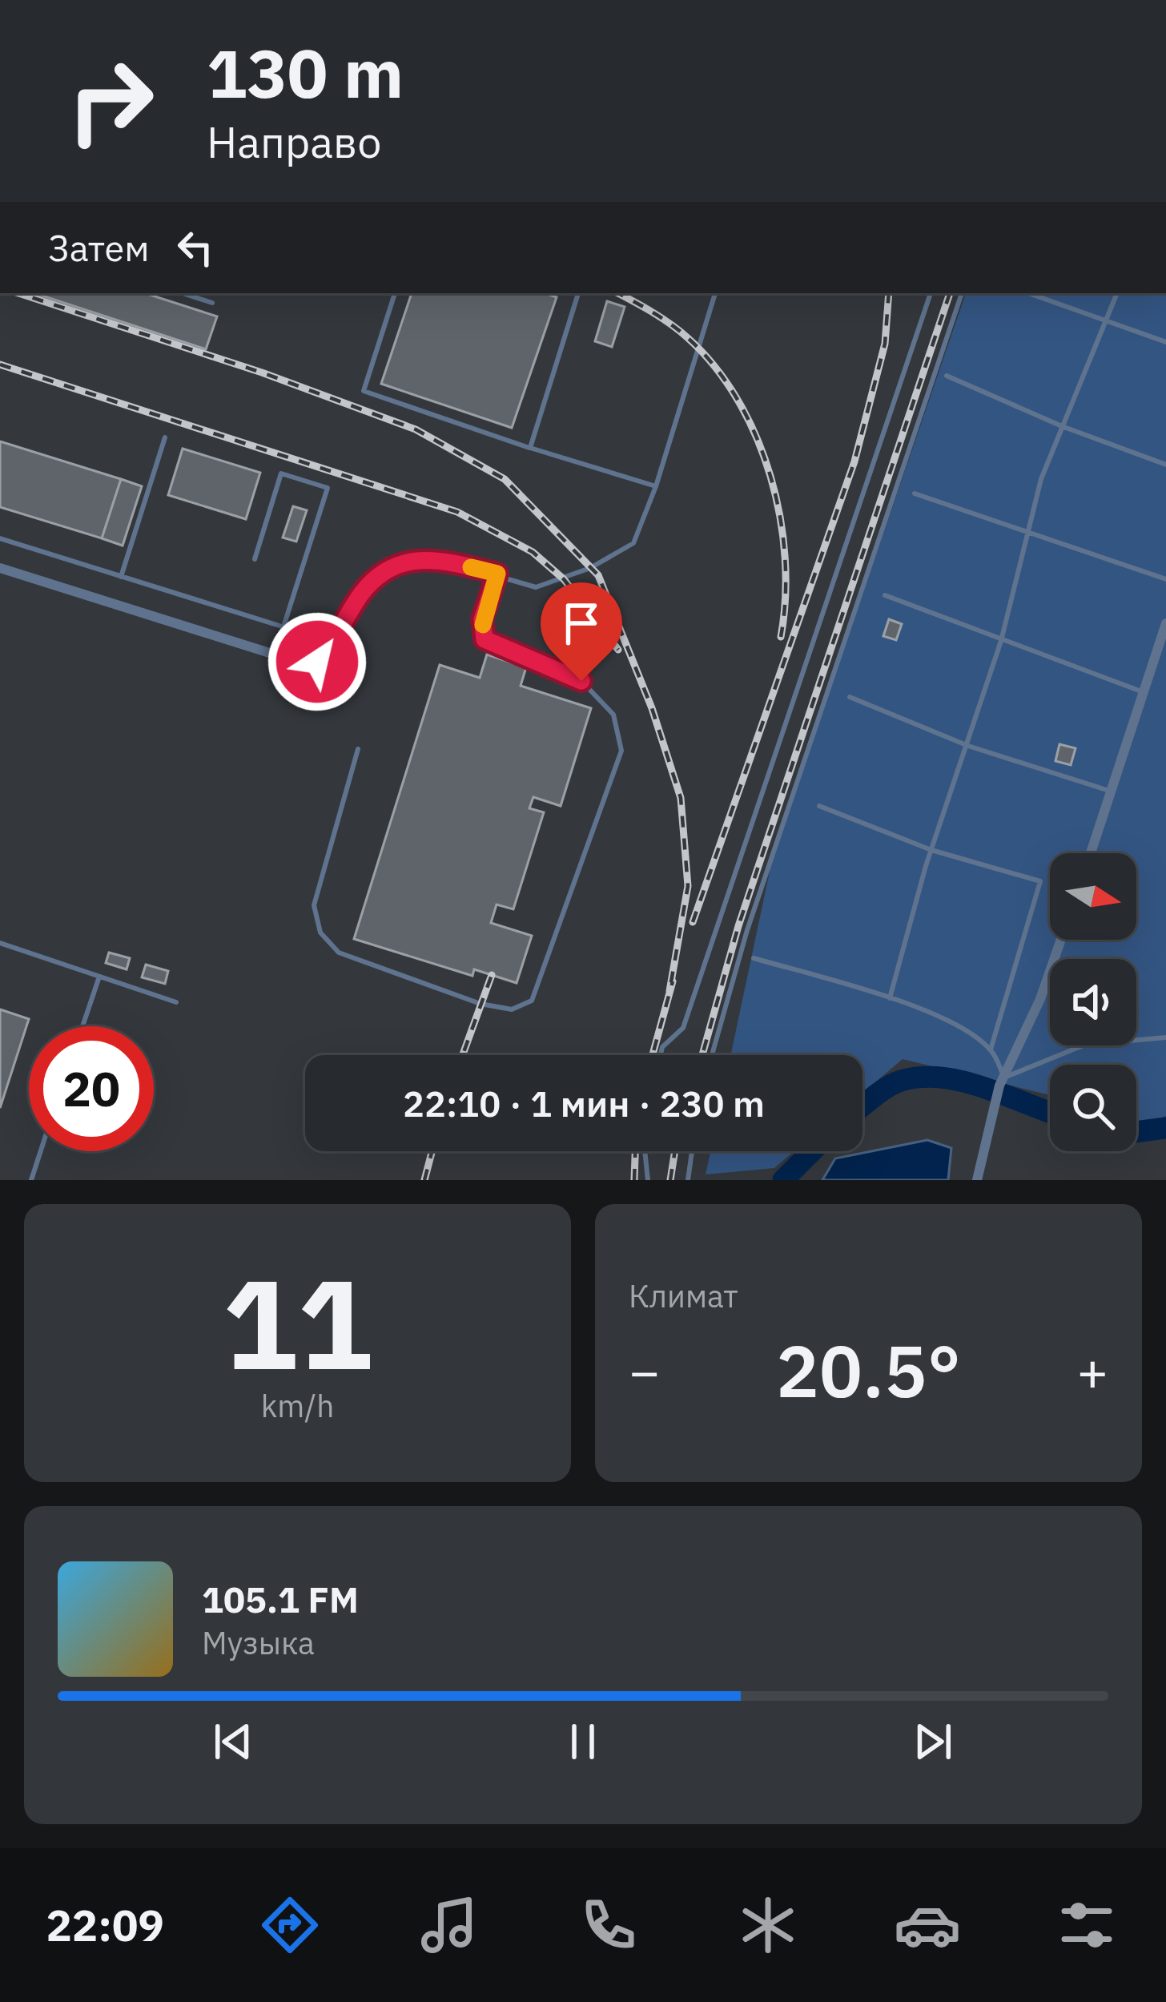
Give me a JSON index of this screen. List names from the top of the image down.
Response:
{
  "north": "right",
  "page": {
    "turn": ["130 m", "Направо"],
    "then": "Затем",
    "limit": "20",
    "trip": "22:10 · 1 мин · 230 m",
    "tile": [
      ["11", "km/h"],
      "Климат"
    ],
    "heat": ["−", "20.5°", "+"],
    "song": ["105.1 FM", "Музыка"],
    "tabs": "22:09"
  }
}
